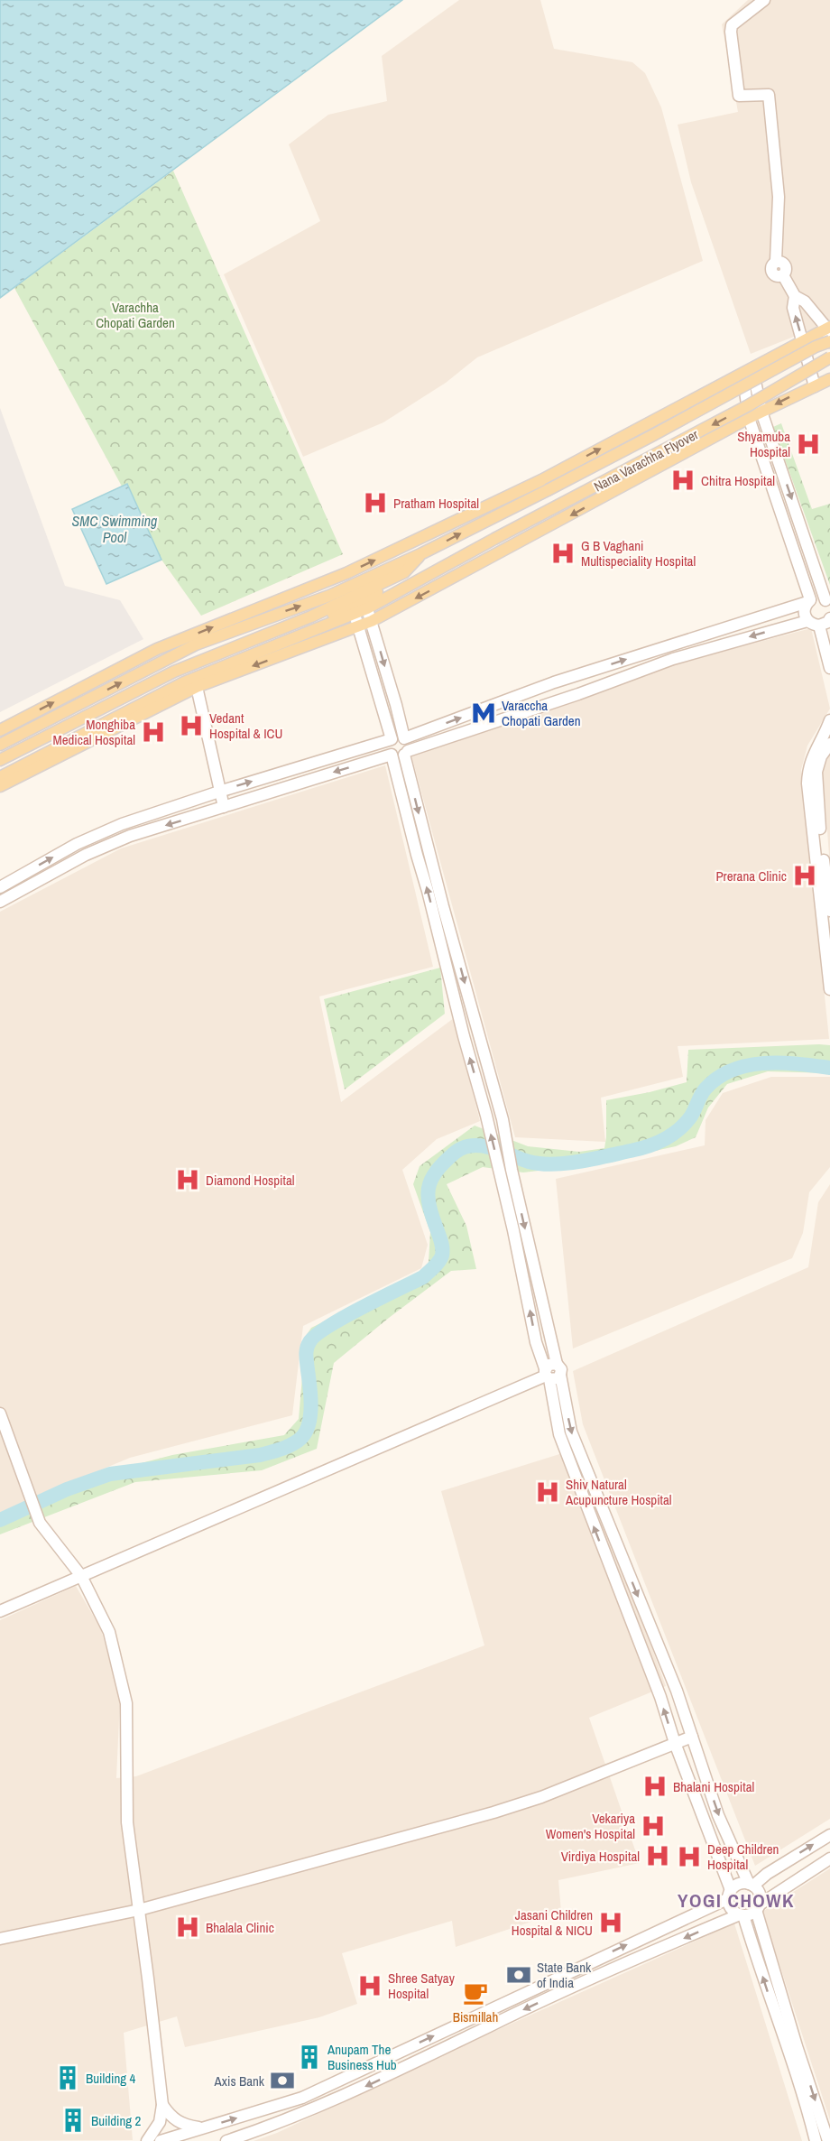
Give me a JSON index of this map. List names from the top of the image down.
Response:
{
  "streets": {
    "main road": ["Nana Varachha Flyover"]
  },
  "districts": ["YOGI CHOWK"],
  "water": ["SMC Swimming Pool"],
  "parks": ["Varachha Chopati Garden"],
  "places": {
    "hospital": [
      "Shyamuba Hospital",
      "Chitra Hospital",
      "Pratham Hospital",
      "G B Vaghani Multispeciality Hospital",
      "Vedant Hospital & ICU",
      "Monghiba Medical Hospital",
      "Prerana Clinic",
      "Diamond Hospital",
      "Shiv Natural Acupuncture Hospital",
      "Bhalani Hospital",
      "Vekariya Women's Hospital",
      "Virdiya Hospital",
      "Deep Children Hospital",
      "Jasani Children Hospital & NICU",
      "Bhalala Clinic",
      "Shree Satyay Hospital"
    ],
    "metro station": ["Varaccha Chopati Garden"],
    "bank": ["State Bank of India", "Axis Bank"],
    "cafe": ["Bismillah"],
    "building": ["Anupam The Business Hub", "Building 4", "Building 2"]
  }
}
